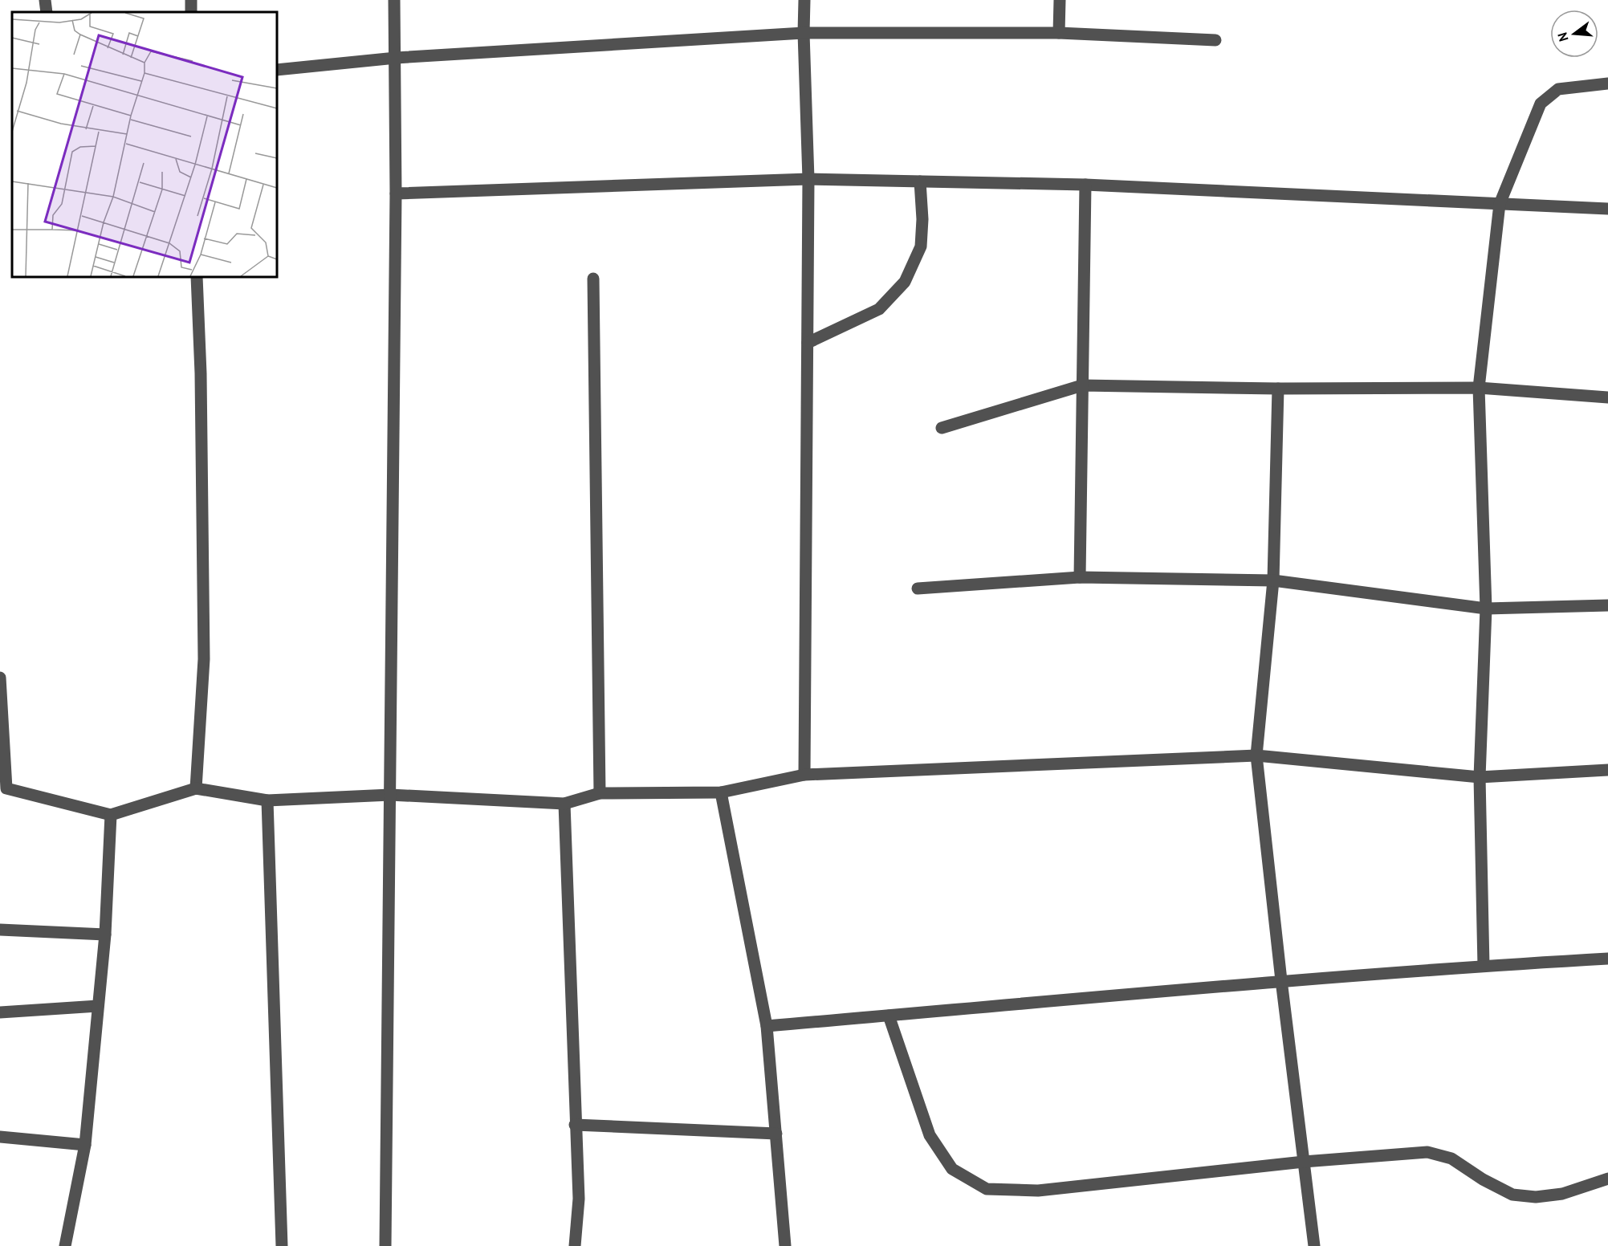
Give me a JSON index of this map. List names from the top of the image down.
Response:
{
  "north": "left"
}
